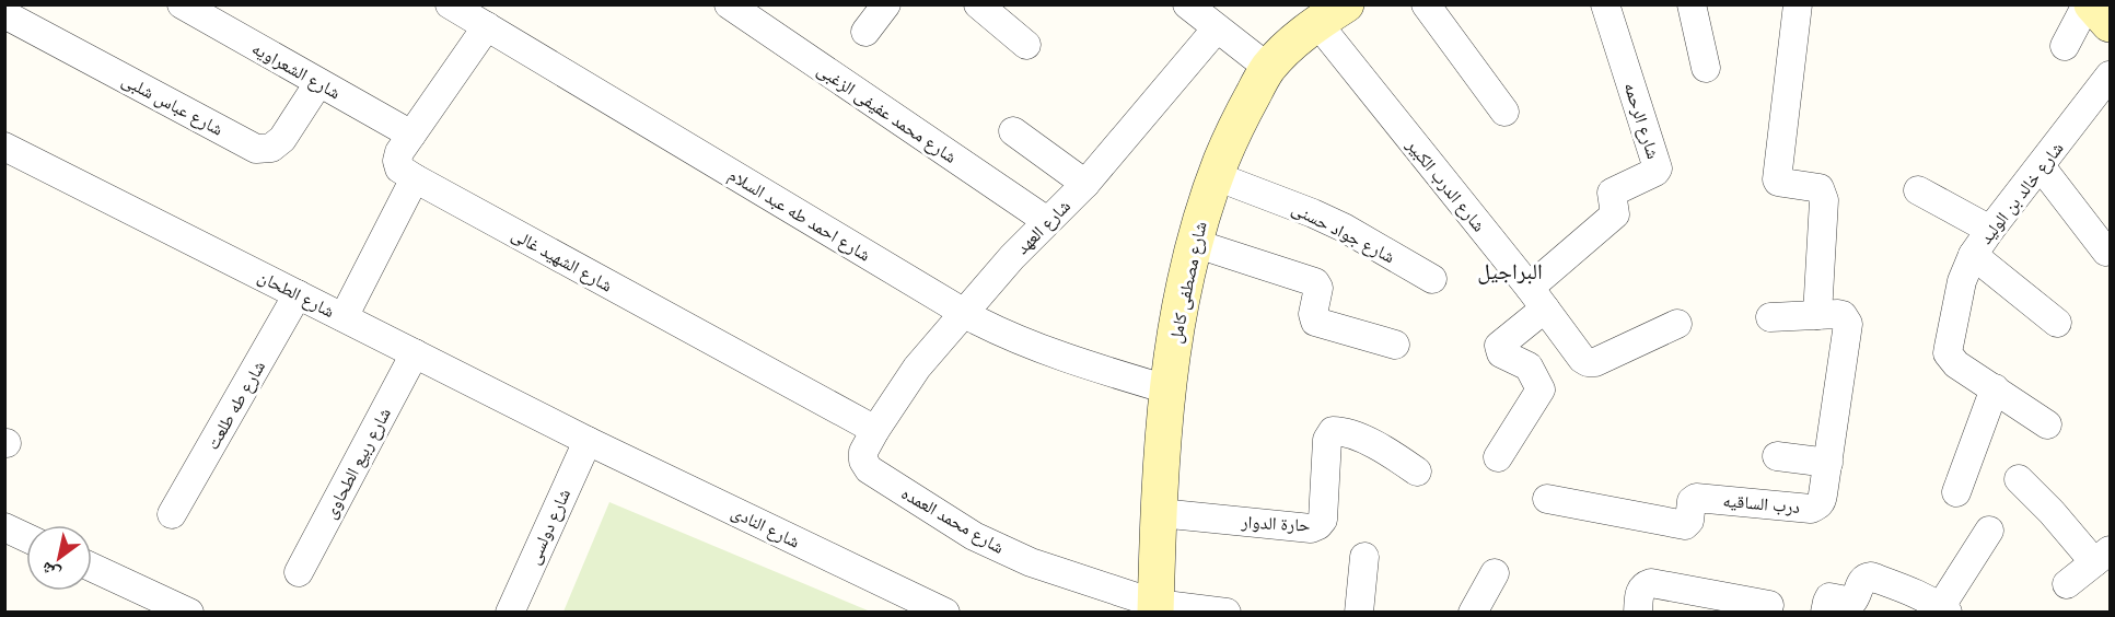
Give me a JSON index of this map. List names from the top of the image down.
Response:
{
  "streets": {
    "street": [
      "شارع الشعراويه",
      "شارع عباس شلبى",
      "شارع محمد عفيفى الزغبى",
      "شارع الرحمه",
      "شارع الدرب الكبير",
      "شارع خالد بن الوليد",
      "شارع احمد طه عبد السلام",
      "شارع العهد",
      "شارع جواد حسنى",
      "شارع الشهيد غالى",
      "شارع مصطفى كامل",
      "شارع الطحان",
      "شارع طه طلعت",
      "شارع ربيع الطحاوى",
      "درب الساقيه",
      "شارع محمد العمده",
      "حارة الدوار",
      "شارع دولسى",
      "شارع النادى"
    ]
  },
  "crossings": [
    ["شارع الشعراويه", "شارع عباس شلبى"],
    ["شارع الشعراويه", "شارع الشهيد غالى"],
    ["شارع محمد عفيفى الزغبى", "شارع العهد"],
    ["شارع الرحمه", "شارع الدرب الكبير"],
    ["شارع الدرب الكبير", "شارع مصطفى كامل"],
    ["شارع احمد طه عبد السلام", "شارع العهد"],
    ["شارع احمد طه عبد السلام", "شارع الشهيد غالى"],
    ["شارع احمد طه عبد السلام", "شارع مصطفى كامل"],
    ["شارع العهد", "شارع الشهيد غالى"],
    ["شارع العهد", "شارع محمد العمده"],
    ["شارع جواد حسنى", "شارع مصطفى كامل"],
    ["شارع الشهيد غالى", "شارع محمد العمده"],
    ["شارع مصطفى كامل", "شارع محمد العمده"],
    ["شارع مصطفى كامل", "حارة الدوار"],
    ["شارع الطحان", "شارع طه طلعت"],
    ["شارع الطحان", "شارع ربيع الطحاوى"],
    ["شارع الطحان", "شارع دولسى"],
    ["شارع الطحان", "شارع النادى"],
    ["شارع دولسى", "شارع النادى"]
  ],
  "districts": ["البراجيل"],
  "north": "bottom left"
}
